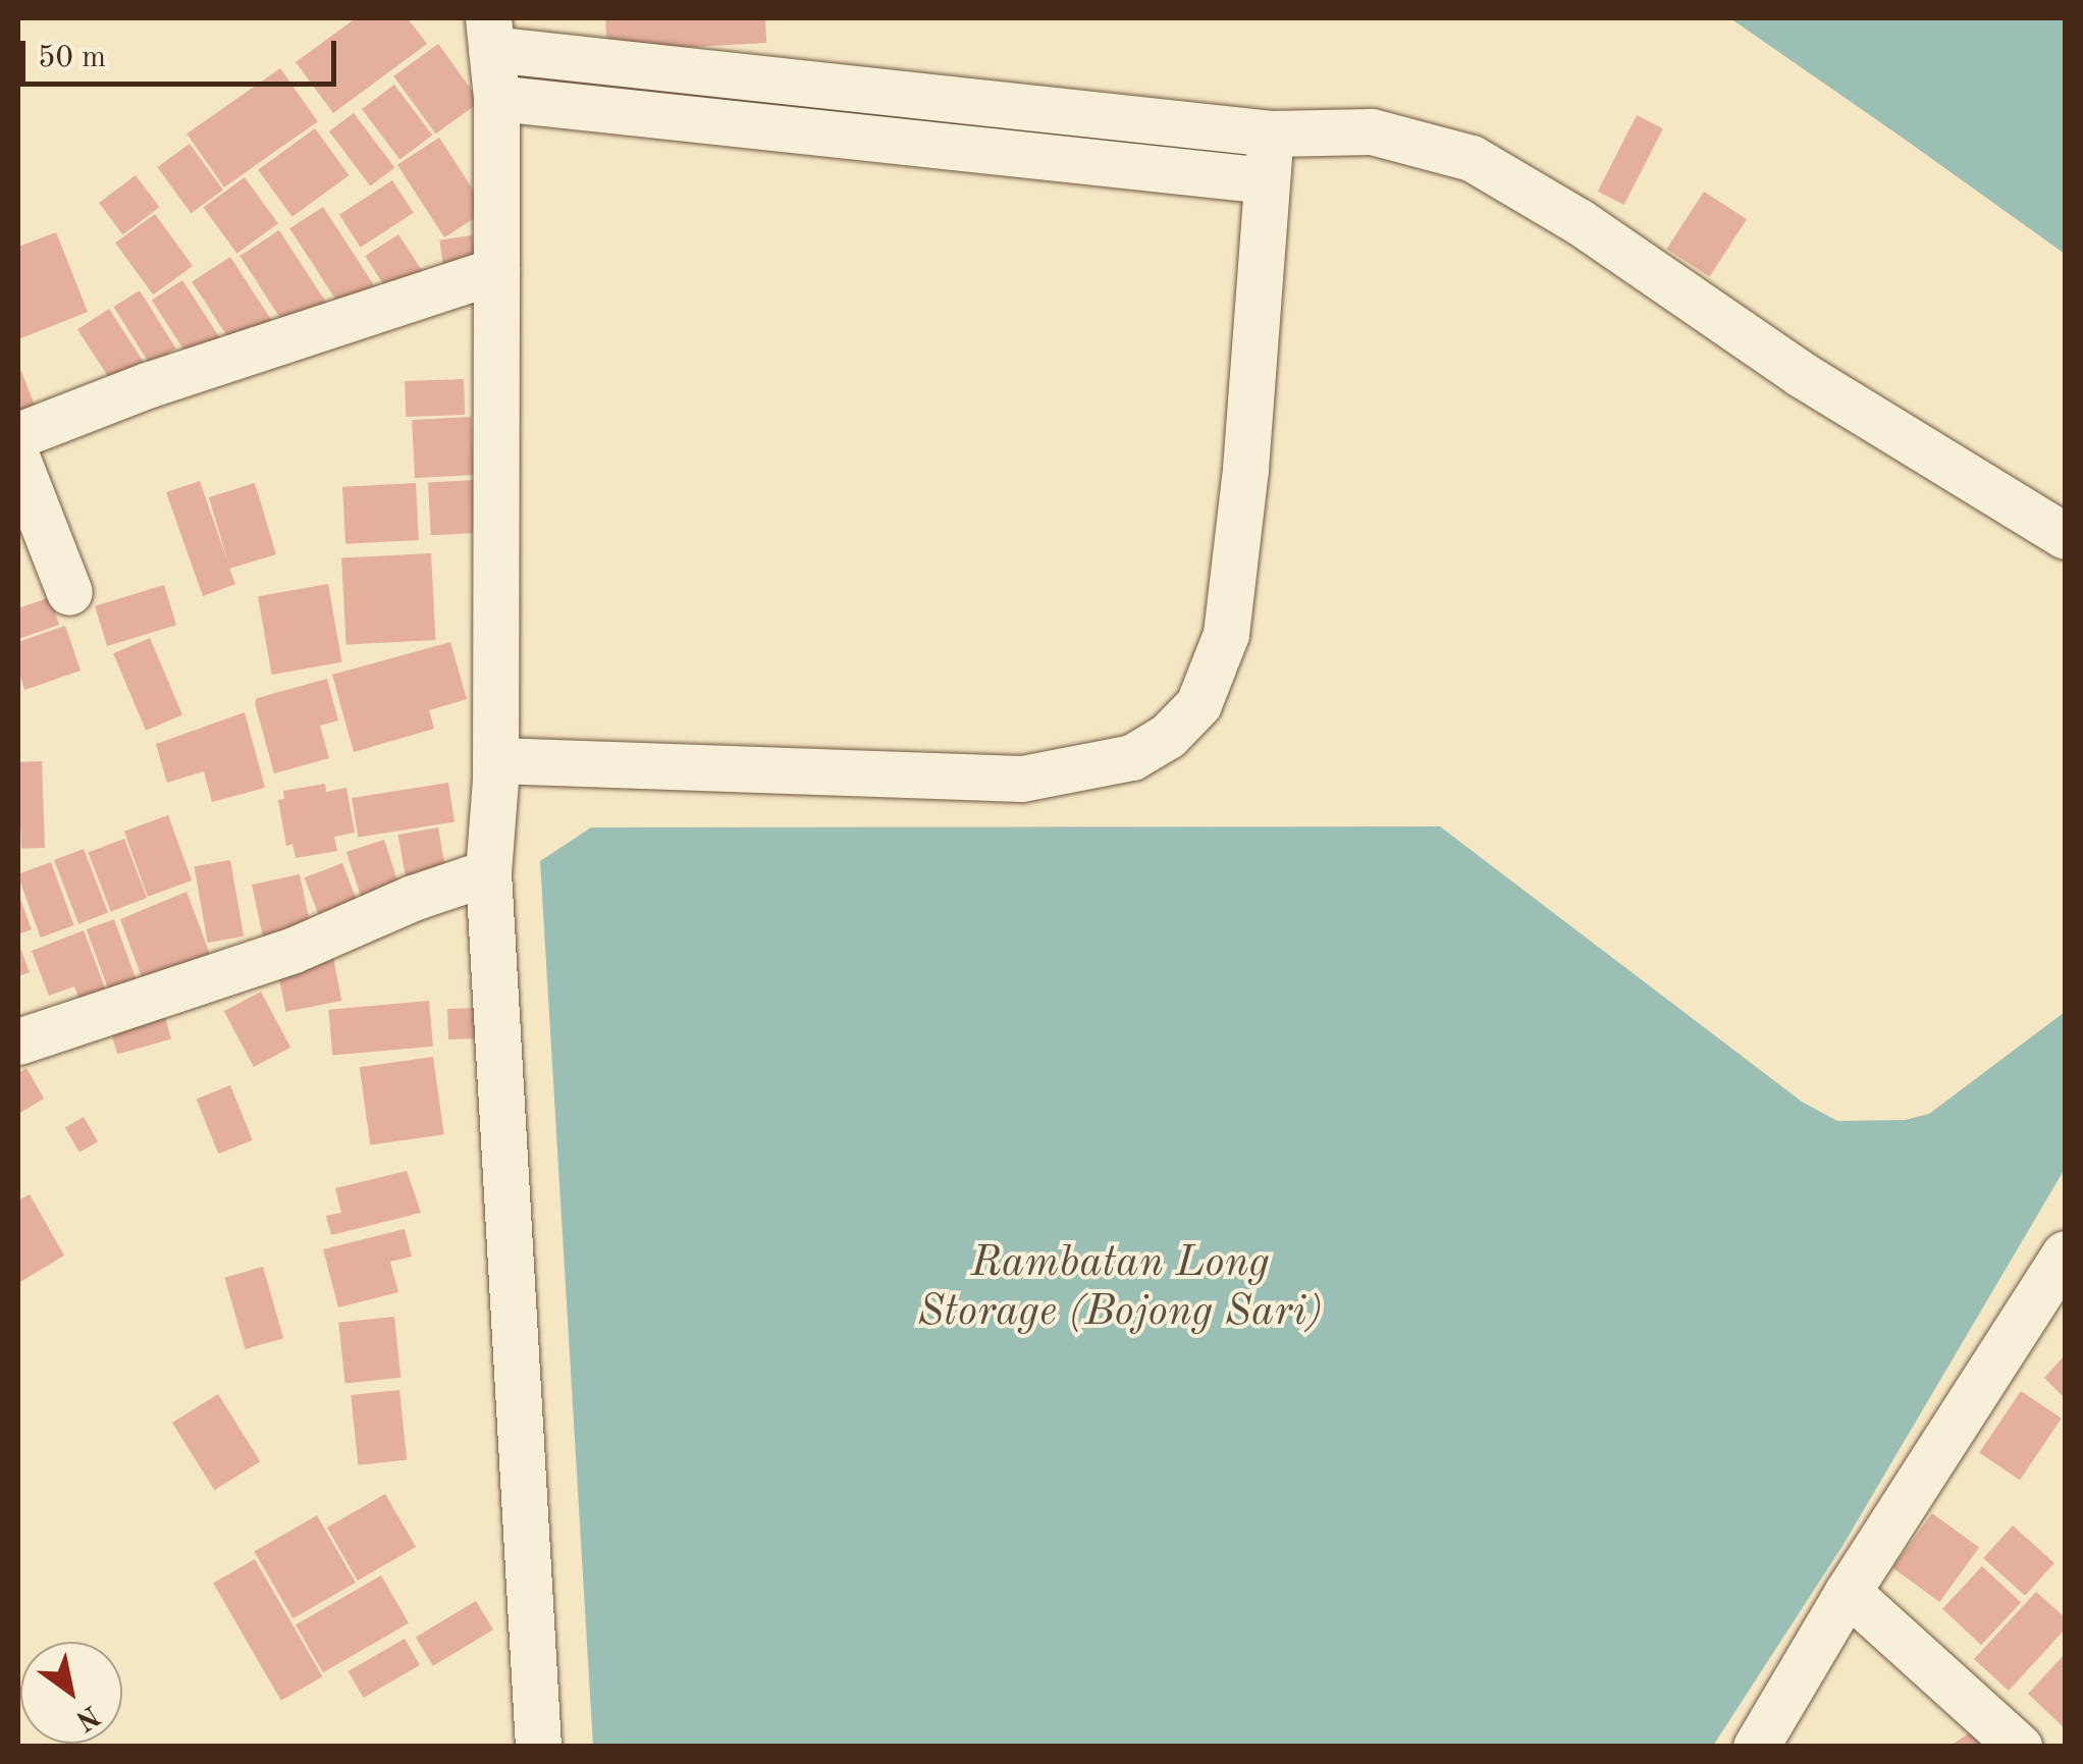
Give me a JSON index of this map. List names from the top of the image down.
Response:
{
  "water": ["Rambatan Long Storage (Bojong Sari)"],
  "scale_bar": "50 m",
  "north": "bottom right"
}
